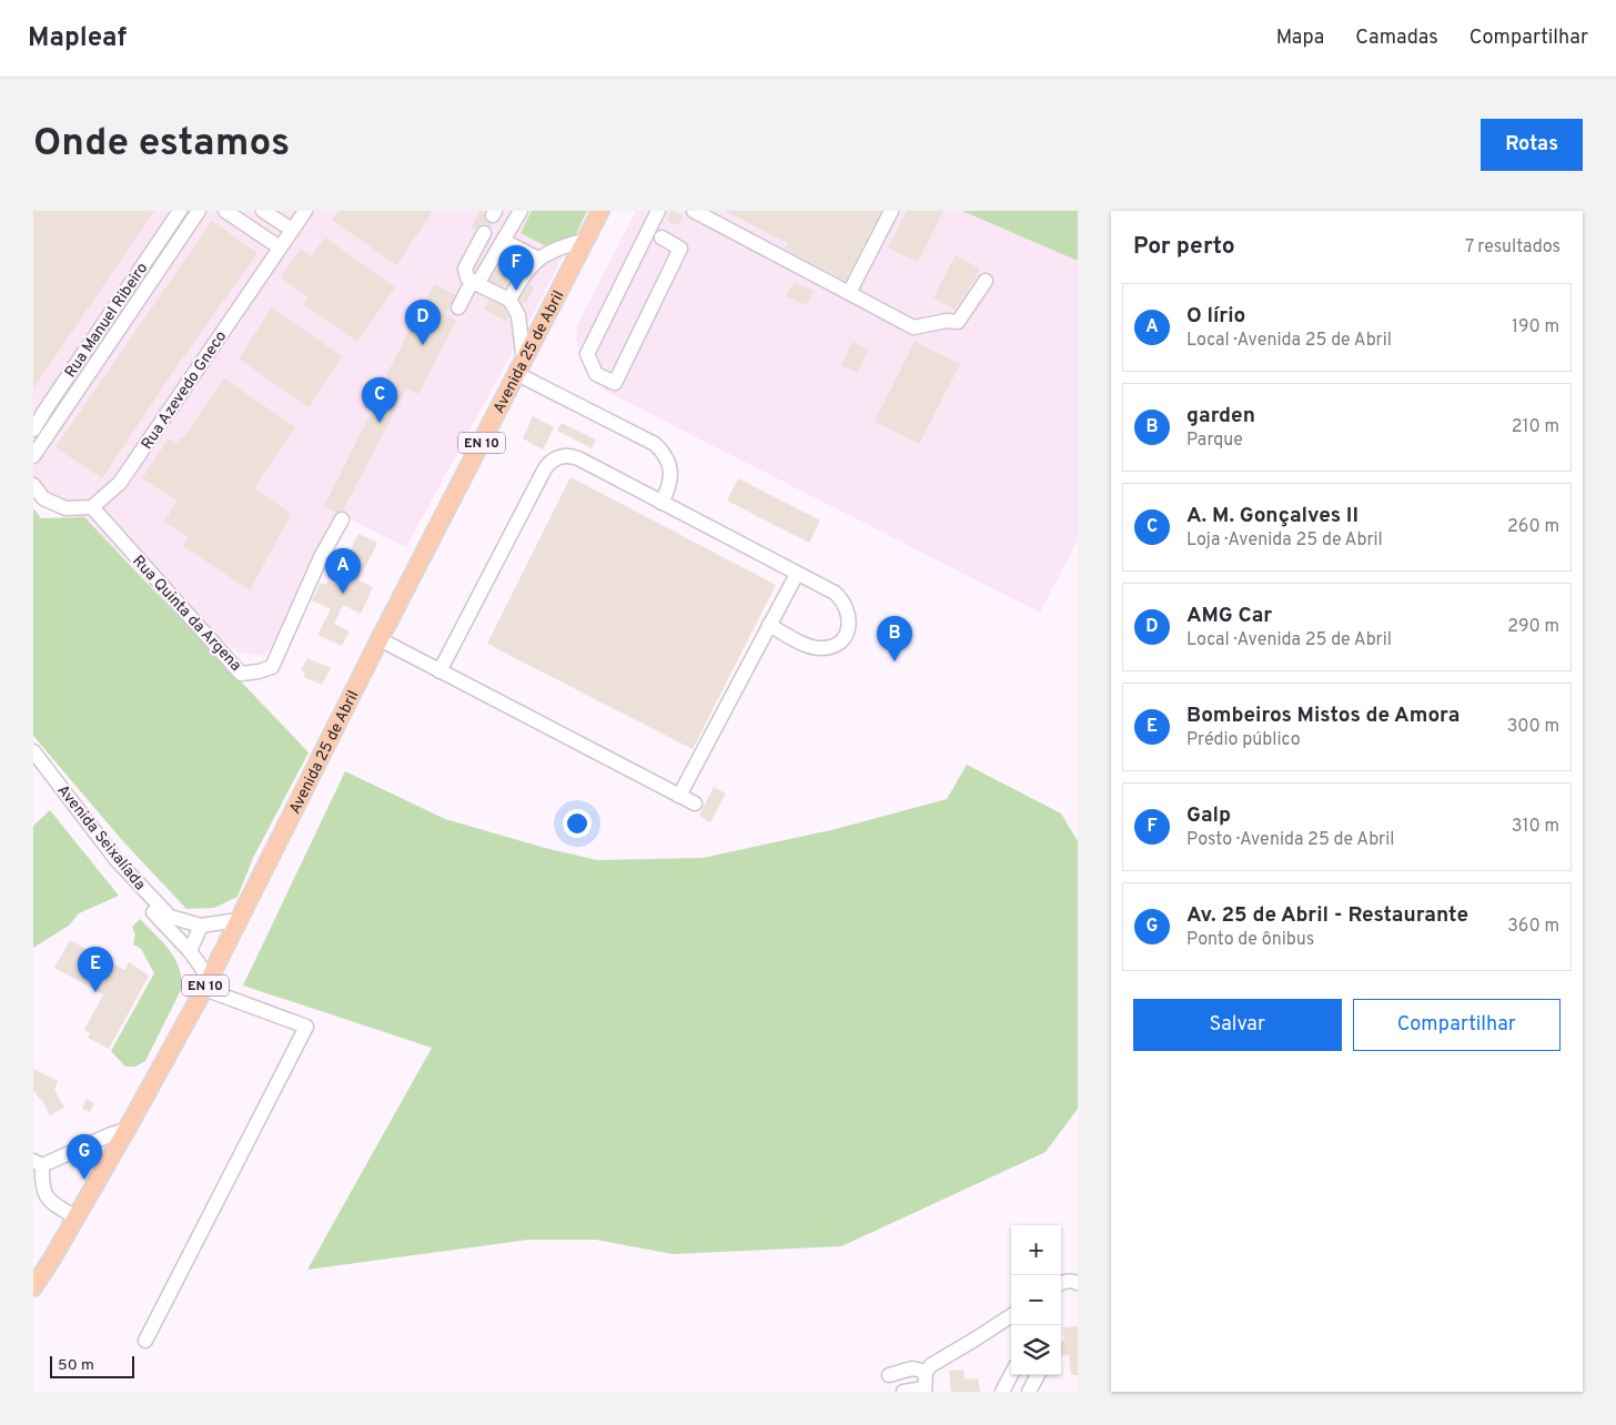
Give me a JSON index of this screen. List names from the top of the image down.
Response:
{
  "streets": {
    "main road": ["Avenida 25 de Abril", "EN 10"],
    "street": [
      "Rua Manuel Ribeiro",
      "Rua Azevedo Gneco",
      "Rua Quinta da Argena",
      "Avenida Seixalíada"
    ]
  },
  "crossings": [
    ["Avenida 25 de Abril", "Avenida Seixalíada"],
    ["Rua Azevedo Gneco", "Rua Quinta da Argena"]
  ],
  "scale_bar": "50 m",
  "page": {
    "header": "Mapleaf",
    "nav": ["Mapa", "Camadas", "Compartilhar"],
    "buttons": [
      "Rotas",
      ["Salvar", "Compartilhar"]
    ],
    "title": "Onde estamos",
    "heading": ["Por perto", "7 resultados"],
    "pins": [
      "F",
      "D",
      "C",
      "A",
      "B",
      "E",
      "G"
    ],
    "list": [
      {
        "mark": "A",
        "name": "O lírio",
        "note": "Local · Avenida 25 de Abril",
        "value": "190 m"
      },
      {
        "mark": "B",
        "name": "garden",
        "note": "Parque",
        "value": "210 m"
      },
      {
        "mark": "C",
        "name": "A. M. Gonçalves II",
        "note": "Loja · Avenida 25 de Abril",
        "value": "260 m"
      },
      {
        "mark": "D",
        "name": "AMG Car",
        "note": "Local · Avenida 25 de Abril",
        "value": "290 m"
      },
      {
        "mark": "E",
        "name": "Bombeiros Mistos de Amora",
        "note": "Prédio público",
        "value": "300 m"
      },
      {
        "mark": "F",
        "name": "Galp",
        "note": "Posto · Avenida 25 de Abril",
        "value": "310 m"
      },
      {
        "mark": "G",
        "name": "Av. 25 de Abril - Restaurante",
        "note": "Ponto de ônibus",
        "value": "360 m"
      }
    ],
    "map_buttons": ["+", "−"],
    "scale": "50 m"
  }
}
